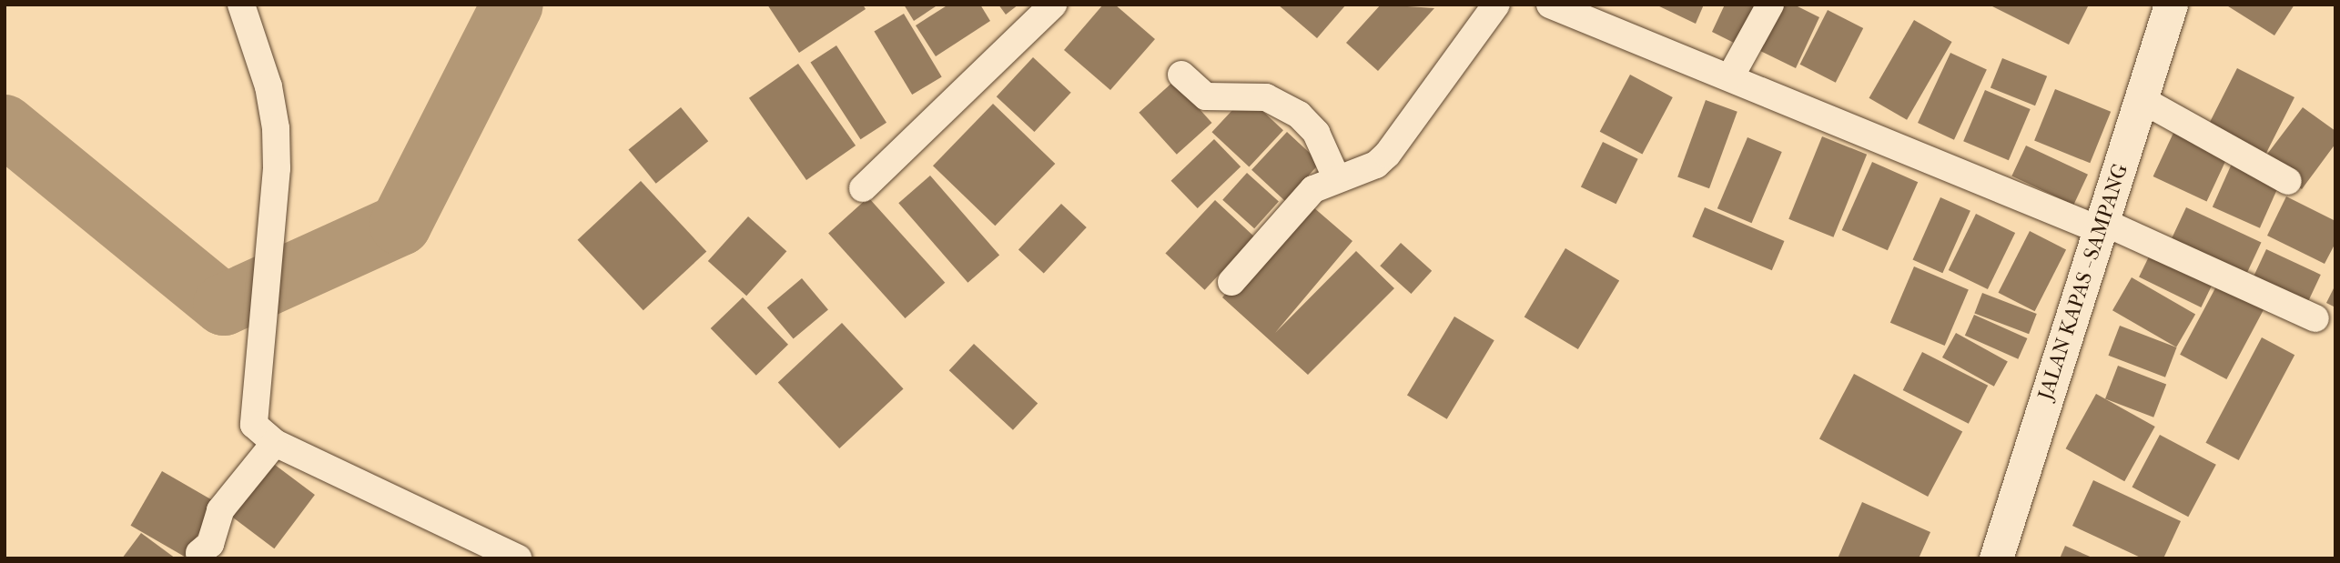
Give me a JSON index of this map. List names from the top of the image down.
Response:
{
  "streets": {
    "street": ["JALAN KAPAS - SAMPANG"]
  }
}
